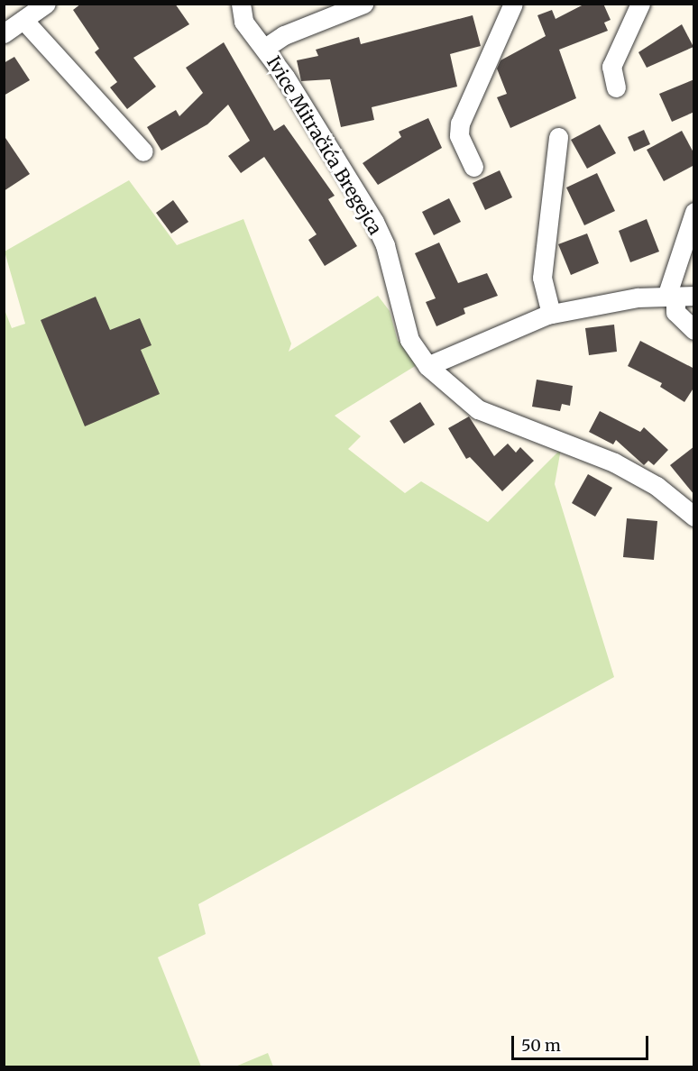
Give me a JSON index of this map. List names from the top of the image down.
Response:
{
  "streets": {
    "street": ["Ivice Mitračića Bregejca"]
  },
  "scale_bar": "50 m"
}
